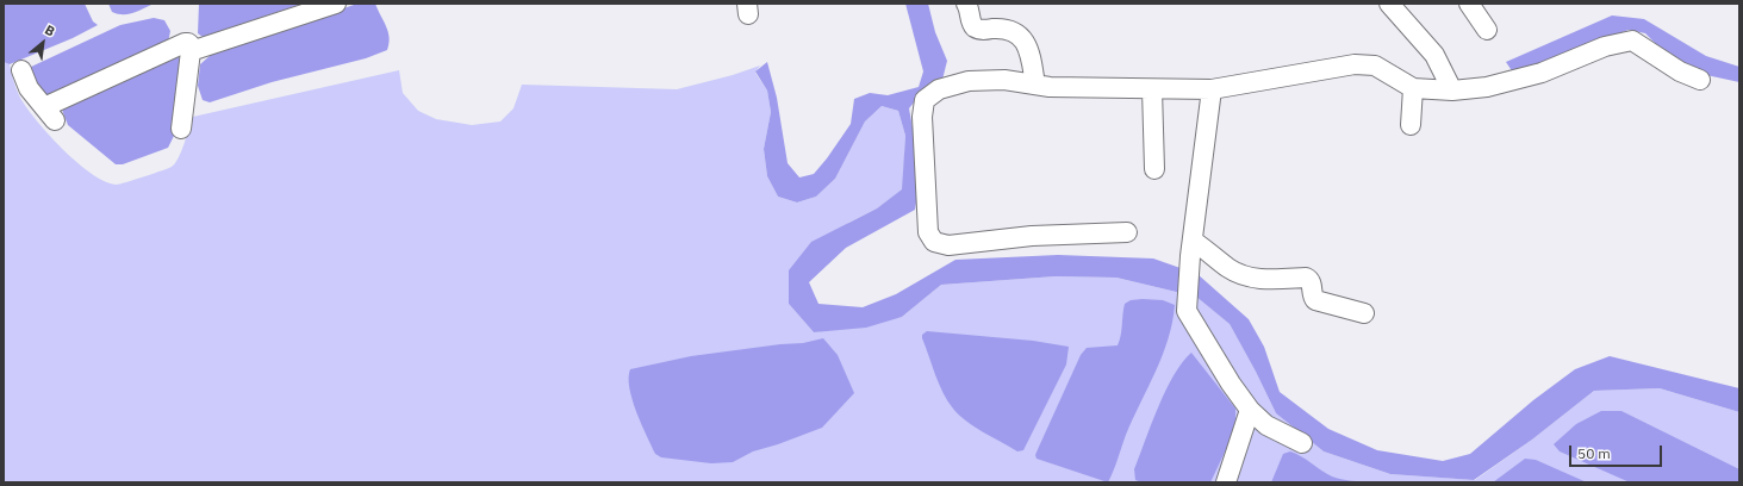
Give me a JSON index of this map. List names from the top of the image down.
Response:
{
  "scale_bar": "50 m",
  "north": "top right"
}
